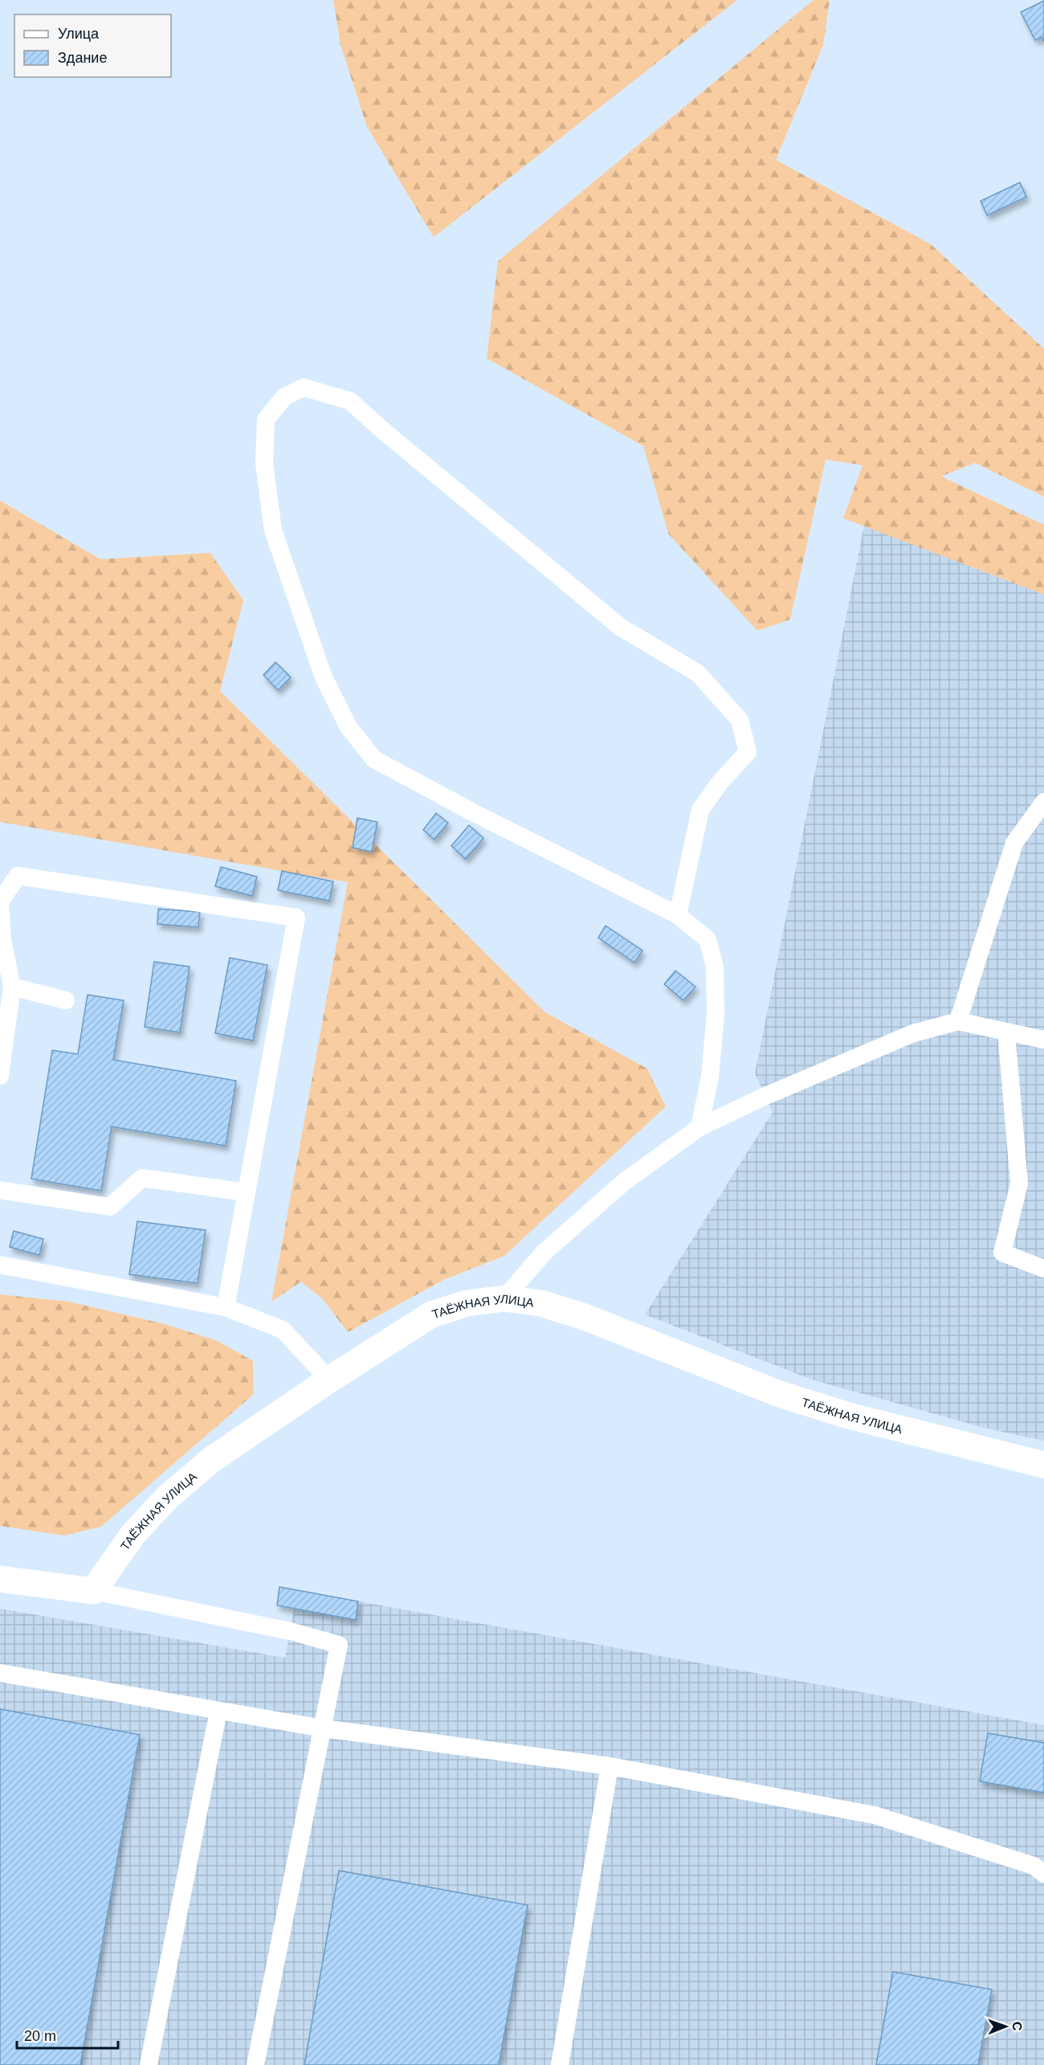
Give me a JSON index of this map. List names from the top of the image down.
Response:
{
  "streets": {
    "street": ["ТАЁЖНАЯ УЛИЦА"]
  },
  "legend": ["Улица", "Здание"],
  "scale_bar": "20 m",
  "north": "right"
}
